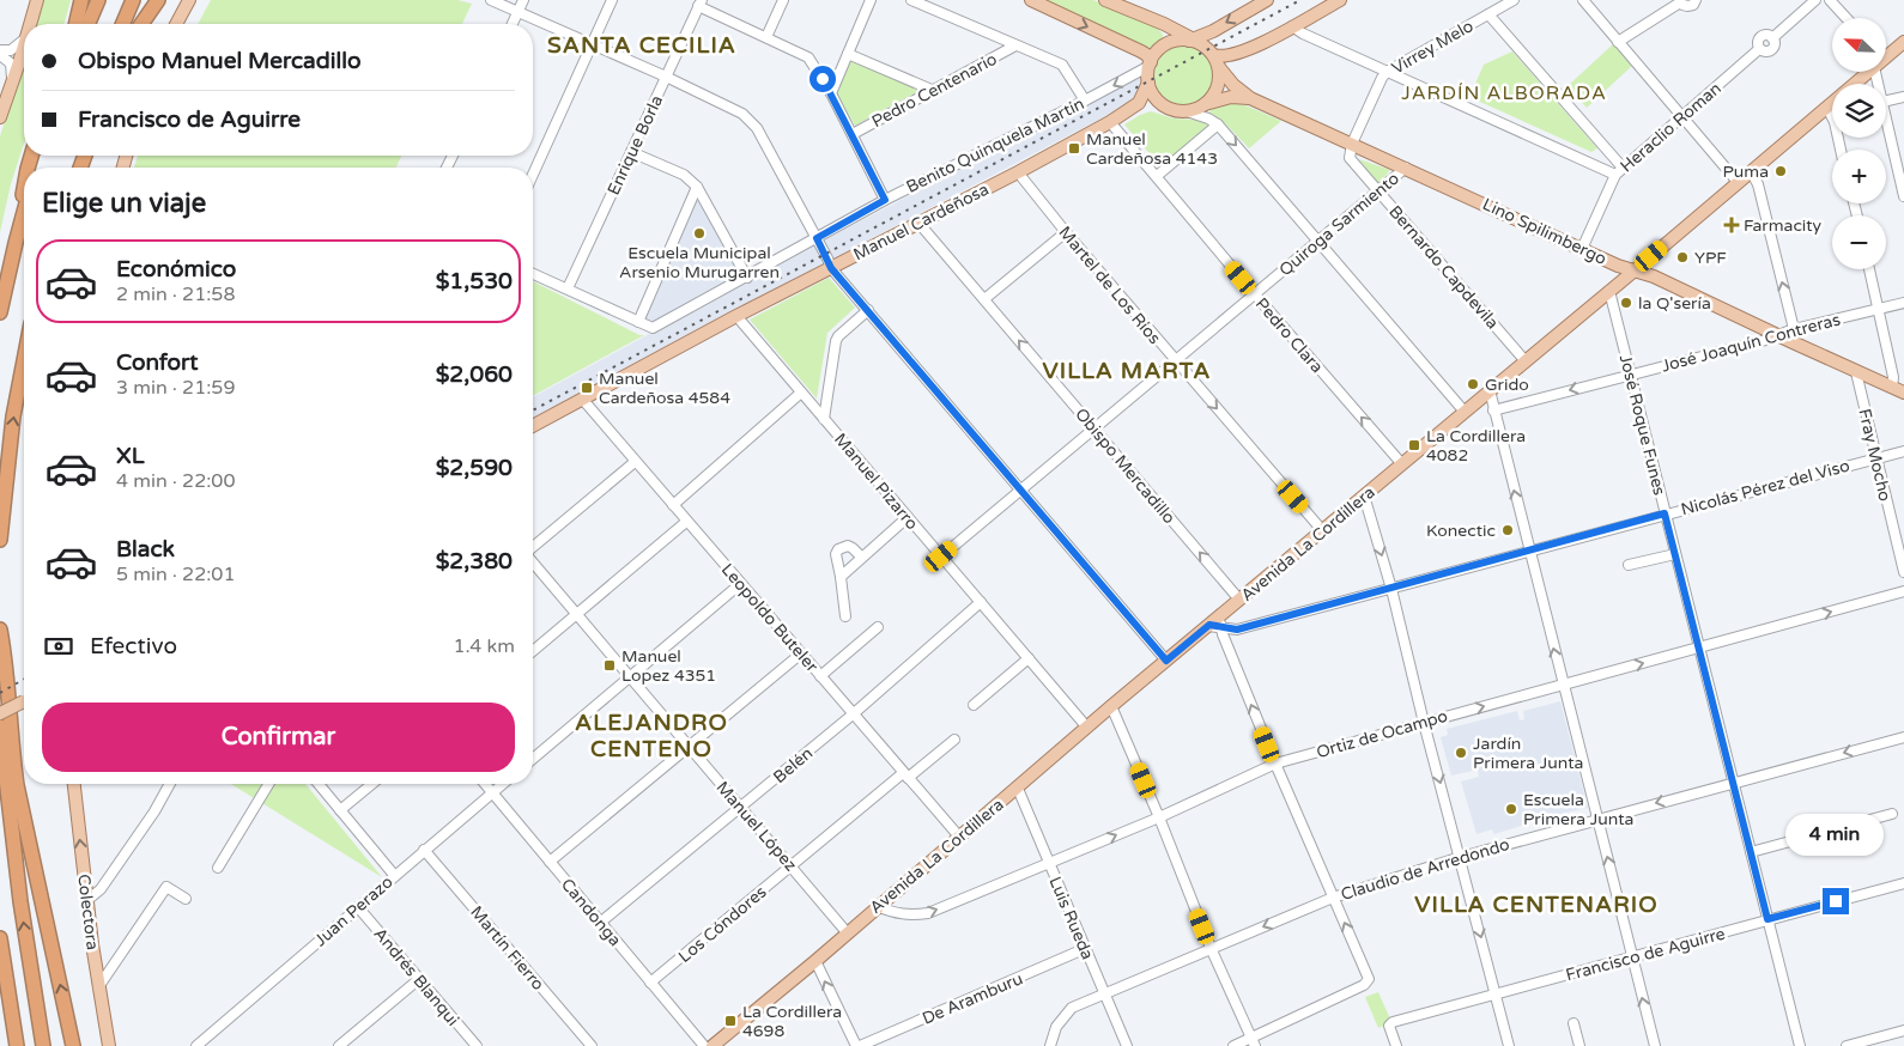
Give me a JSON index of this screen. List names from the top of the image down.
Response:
{
  "streets": {
    "main road": [
      "Manuel Cardeñosa",
      "Lino Spilimbergo",
      "Avenida La Cordillera",
      "Colectora"
    ],
    "street": [
      "Virrey Melo",
      "Pedro Centenario",
      "Heraclio Roman",
      "Enrique Borla",
      "Benito Quinquela Martín",
      "Quiroga Sarmiento",
      "Bernardo Capdevila",
      "Martel de Los Ríos",
      "Pedro Clara",
      "José Joaquín Contreras",
      "José Roque Funes",
      "Fray Mocho",
      "Obispo Mercadillo",
      "Manuel Pizarro",
      "Nicolás Pérez del Viso",
      "Leopoldo Buteler",
      "Ortiz de Ocampo",
      "Belén",
      "Manuel López",
      "Claudio de Arredondo",
      "Juan Perazo",
      "Candonga",
      "Luis Rueda",
      "Los Cóndores",
      "Martín Fierro",
      "Francisco de Aguirre",
      "Andrés Blanqui",
      "De Aramburu"
    ]
  },
  "crossings": [
    ["Virrey Melo", "Lino Spilimbergo"],
    ["Virrey Melo", "Bernardo Capdevila"],
    ["Heraclio Roman", "Lino Spilimbergo"],
    ["Benito Quinquela Martín", "Manuel Cardeñosa"],
    ["Benito Quinquela Martín", "Lino Spilimbergo"],
    ["Manuel Cardeñosa", "Lino Spilimbergo"],
    ["Manuel Cardeñosa", "Martel de Los Ríos"],
    ["Manuel Cardeñosa", "Pedro Clara"],
    ["Manuel Cardeñosa", "Obispo Mercadillo"],
    ["Manuel Cardeñosa", "Manuel Pizarro"],
    ["Manuel Cardeñosa", "Leopoldo Buteler"],
    ["Quiroga Sarmiento", "Lino Spilimbergo"],
    ["Quiroga Sarmiento", "Bernardo Capdevila"],
    ["Quiroga Sarmiento", "Martel de Los Ríos"],
    ["Quiroga Sarmiento", "Pedro Clara"],
    ["Quiroga Sarmiento", "Obispo Mercadillo"],
    ["Quiroga Sarmiento", "Manuel Pizarro"],
    ["Lino Spilimbergo", "Bernardo Capdevila"],
    ["Lino Spilimbergo", "José Joaquín Contreras"],
    ["Lino Spilimbergo", "Fray Mocho"],
    ["Lino Spilimbergo", "Avenida La Cordillera"],
    ["Bernardo Capdevila", "Avenida La Cordillera"],
    ["Martel de Los Ríos", "Avenida La Cordillera"],
    ["Pedro Clara", "Avenida La Cordillera"],
    ["José Joaquín Contreras", "José Roque Funes"],
    ["José Roque Funes", "Nicolás Pérez del Viso"],
    ["José Roque Funes", "Avenida La Cordillera"],
    ["José Roque Funes", "Ortiz de Ocampo"],
    ["José Roque Funes", "Claudio de Arredondo"],
    ["José Roque Funes", "Francisco de Aguirre"],
    ["Fray Mocho", "Nicolás Pérez del Viso"],
    ["Obispo Mercadillo", "Avenida La Cordillera"],
    ["Manuel Pizarro", "Avenida La Cordillera"],
    ["Manuel Pizarro", "Belén"],
    ["Nicolás Pérez del Viso", "Avenida La Cordillera"],
    ["Avenida La Cordillera", "Leopoldo Buteler"],
    ["Avenida La Cordillera", "Ortiz de Ocampo"],
    ["Avenida La Cordillera", "Manuel López"],
    ["Avenida La Cordillera", "Luis Rueda"],
    ["Leopoldo Buteler", "Belén"],
    ["Leopoldo Buteler", "Los Cóndores"],
    ["Ortiz de Ocampo", "Luis Rueda"],
    ["Belén", "Manuel López"],
    ["Belén", "Candonga"],
    ["Manuel López", "Los Cóndores"],
    ["Claudio de Arredondo", "Luis Rueda"],
    ["Juan Perazo", "Candonga"],
    ["Juan Perazo", "Martín Fierro"],
    ["Juan Perazo", "Andrés Blanqui"],
    ["Candonga", "Los Cóndores"],
    ["Luis Rueda", "De Aramburu"]
  ],
  "one_way": [
    "Martel de Los Ríos",
    "Pedro Clara",
    "Obispo Mercadillo",
    "Ortiz de Ocampo",
    "Colectora"
  ],
  "districts": [
    "SANTA CECILIA",
    "JARDÍN ALBORADA",
    "VILLA MARTA",
    "ALEJANDRO CENTENO",
    "VILLA CENTENARIO"
  ],
  "places": {
    "transit": [
      "Manuel Cardeñosa 4143",
      "Manuel Cardeñosa 4584",
      "La Cordillera 4082",
      "Manuel Lopez 4351",
      "La Cordillera 4698"
    ],
    "other": [
      "Puma",
      "Escuela Municipal Arsenio Murugarren",
      "YPF",
      "la Q'sería",
      "Grido",
      "Konectic",
      "Jardín Primera Junta",
      "Escuela Primera Junta"
    ],
    "health": ["Farmacity"]
  },
  "north": "top left",
  "page": {
    "map_buttons": ["+", "−"],
    "banner": ["Obispo Manuel Mercadillo", "Francisco de Aguirre"],
    "heading": "Elige un viaje",
    "list": [
      {
        "name": "Económico",
        "note": "2 min · 21:58",
        "value": "$1,530"
      },
      {
        "name": "Confort",
        "note": "3 min · 21:59",
        "value": "$2,060"
      },
      {
        "name": "XL",
        "note": "4 min · 22:00",
        "value": "$2,590"
      },
      {
        "name": "Black",
        "note": "5 min · 22:01",
        "value": "$2,380"
      }
    ],
    "pay": ["Efectivo", "1.4 km"],
    "buttons": "Confirmar",
    "bubble": "4 min"
  }
}
